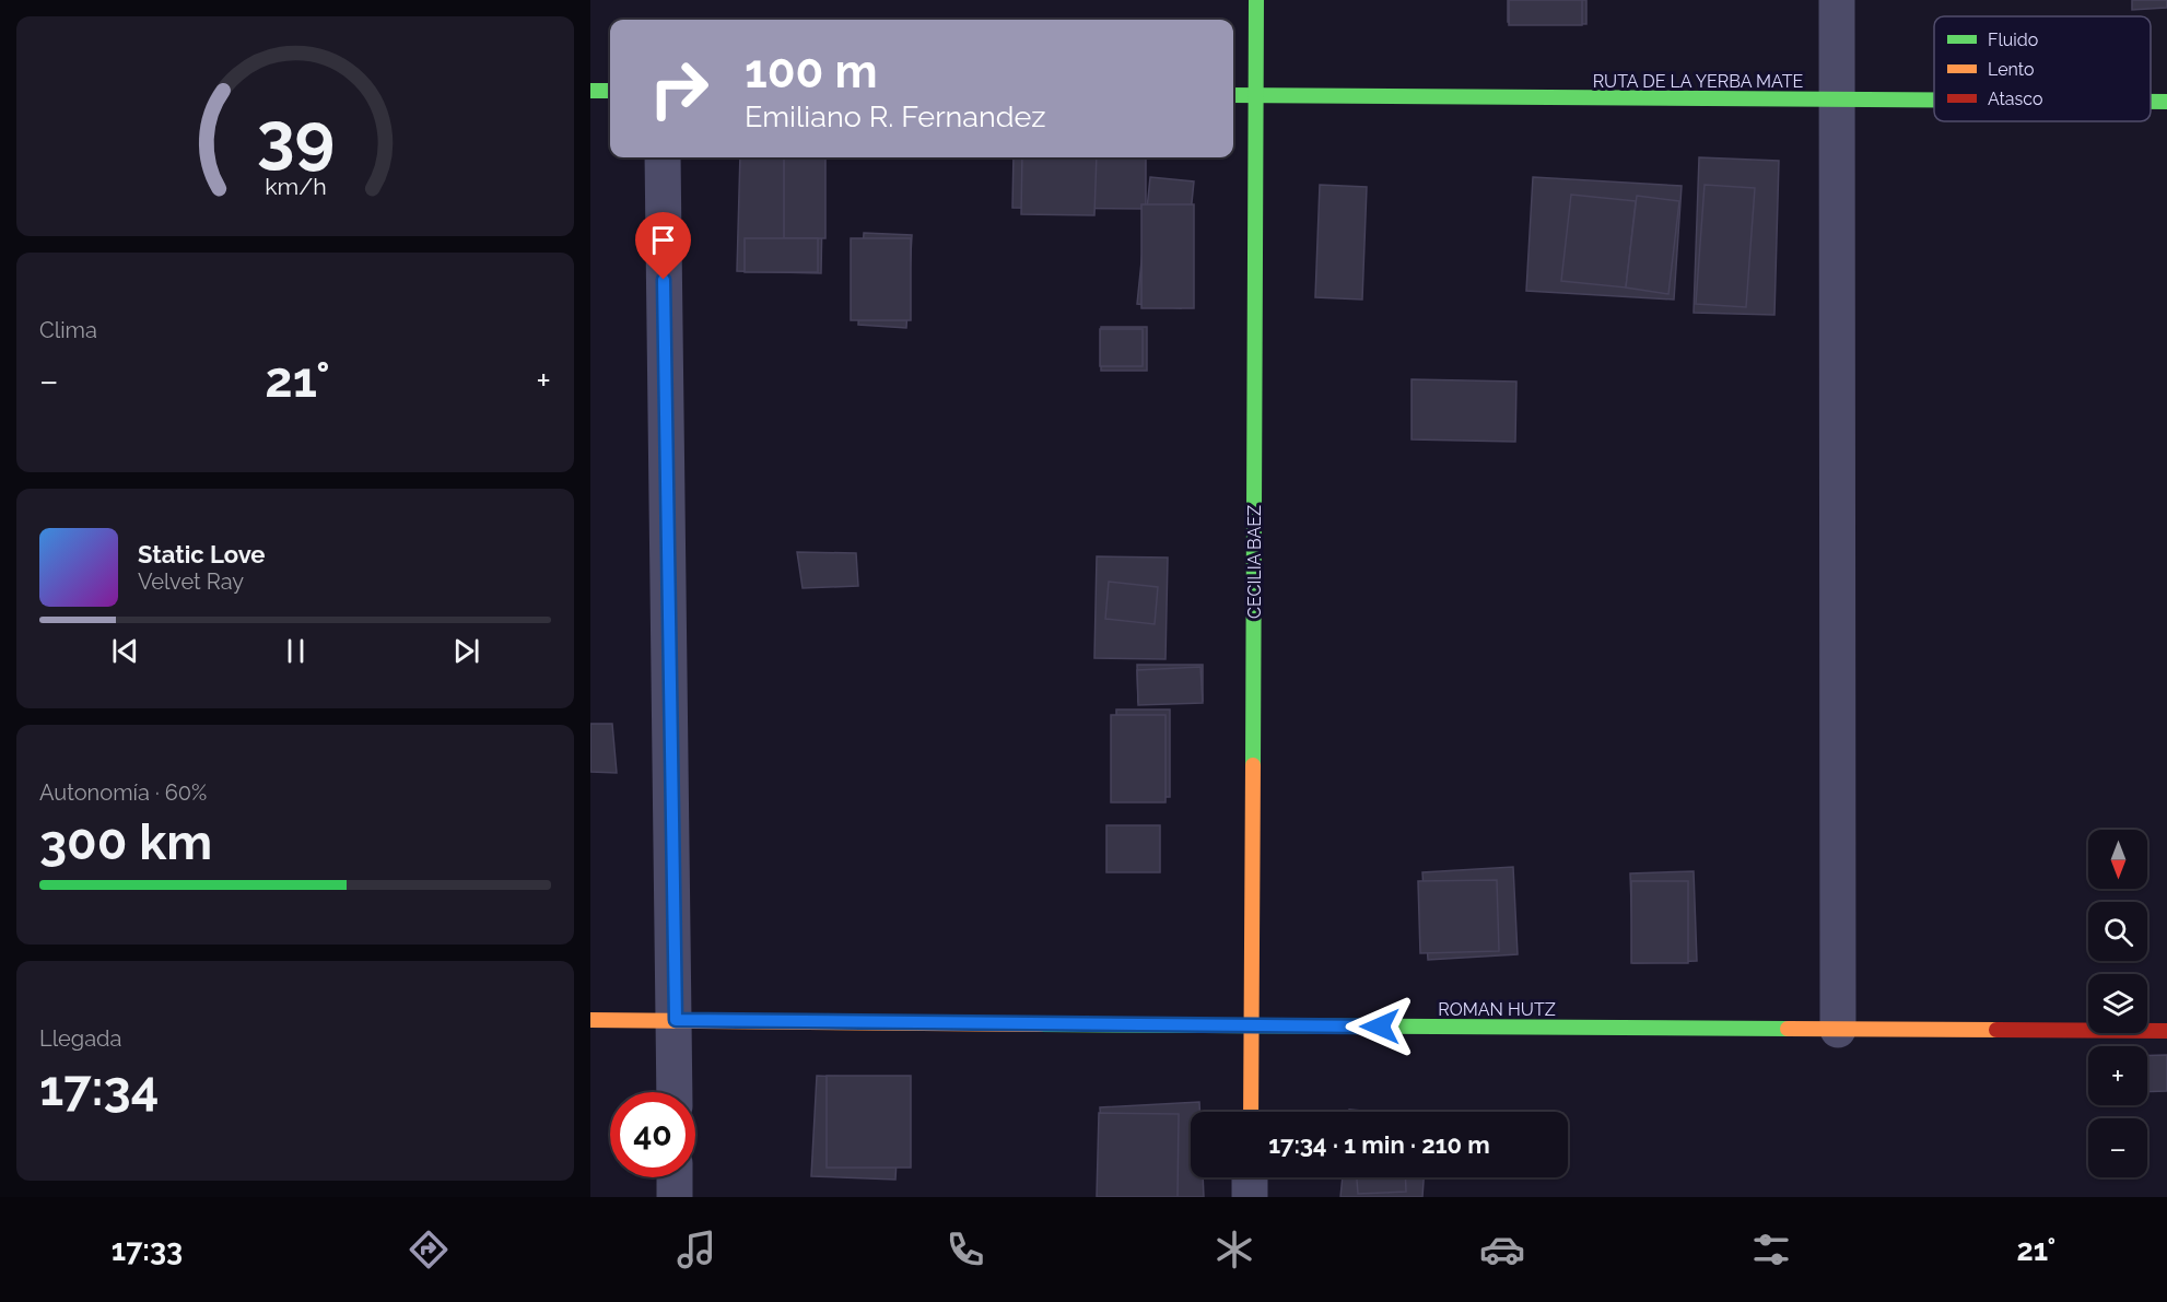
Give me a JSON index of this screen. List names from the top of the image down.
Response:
{
  "streets": {
    "street": ["RUTA DE LA YERBA MATE", "CECILIA BAEZ", "ROMAN HUTZ"]
  },
  "crossings": [
    ["RUTA DE LA YERBA MATE", "CECILIA BAEZ"],
    ["CECILIA BAEZ", "ROMAN HUTZ"]
  ],
  "legend": ["Fluido", "Lento", "Atasco"],
  "north": "bottom",
  "page": {
    "turn": ["100 m", "Emiliano R. Fernandez"],
    "tile": [
      "Clima",
      ["Autonomía · 60%", "300 km"],
      ["Llegada", "17:34"]
    ],
    "heat": ["−", "21°", "+"],
    "song": ["Static Love", "Velvet Ray"],
    "map_buttons": ["+", "−"],
    "limit": "40",
    "trip": "17:34 · 1 min · 210 m",
    "tabs": ["17:33", "21°"],
    "gauge": ["39", "km/h"]
  }
}
